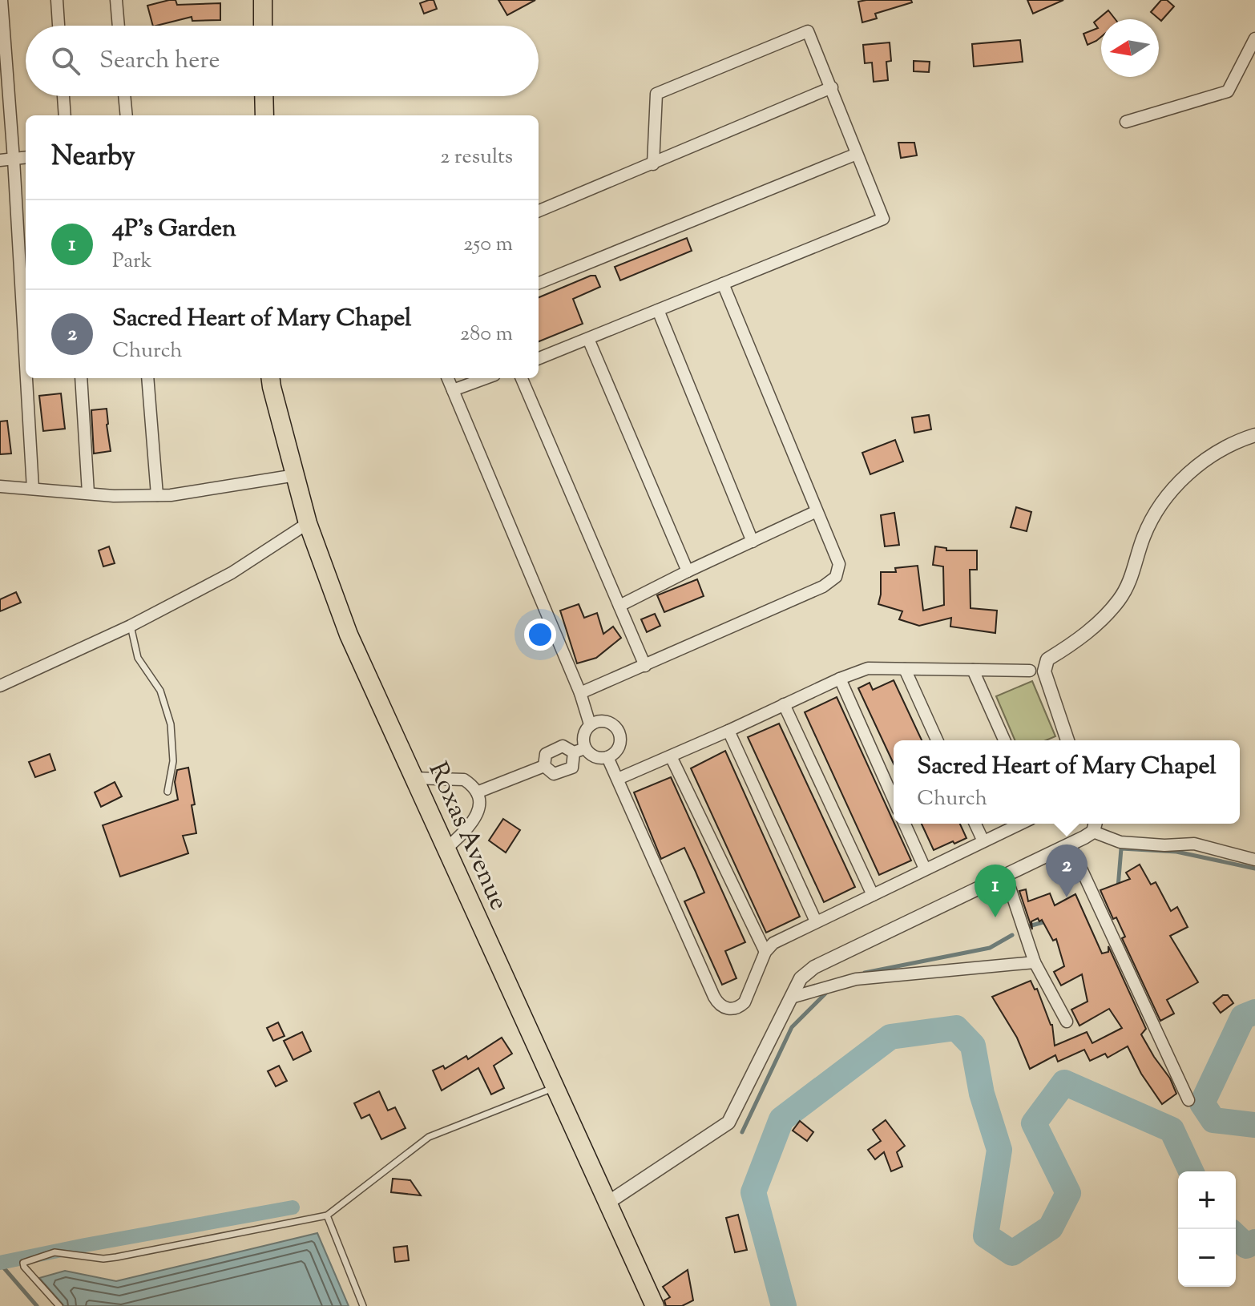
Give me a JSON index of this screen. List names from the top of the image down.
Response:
{
  "streets": {
    "main road": ["Roxas Avenue"]
  },
  "north": "left",
  "page": {
    "search": "Search here",
    "heading": ["Nearby", "2 results"],
    "list": [
      {
        "mark": "1",
        "name": "4P's Garden",
        "note": "Park",
        "value": "250 m"
      },
      {
        "mark": "2",
        "name": "Sacred Heart of Mary Chapel",
        "note": "Church",
        "value": "280 m"
      }
    ],
    "popup": ["Sacred Heart of Mary Chapel", "Church"],
    "pins": ["2", "1"],
    "map_buttons": ["+", "−"]
  }
}
